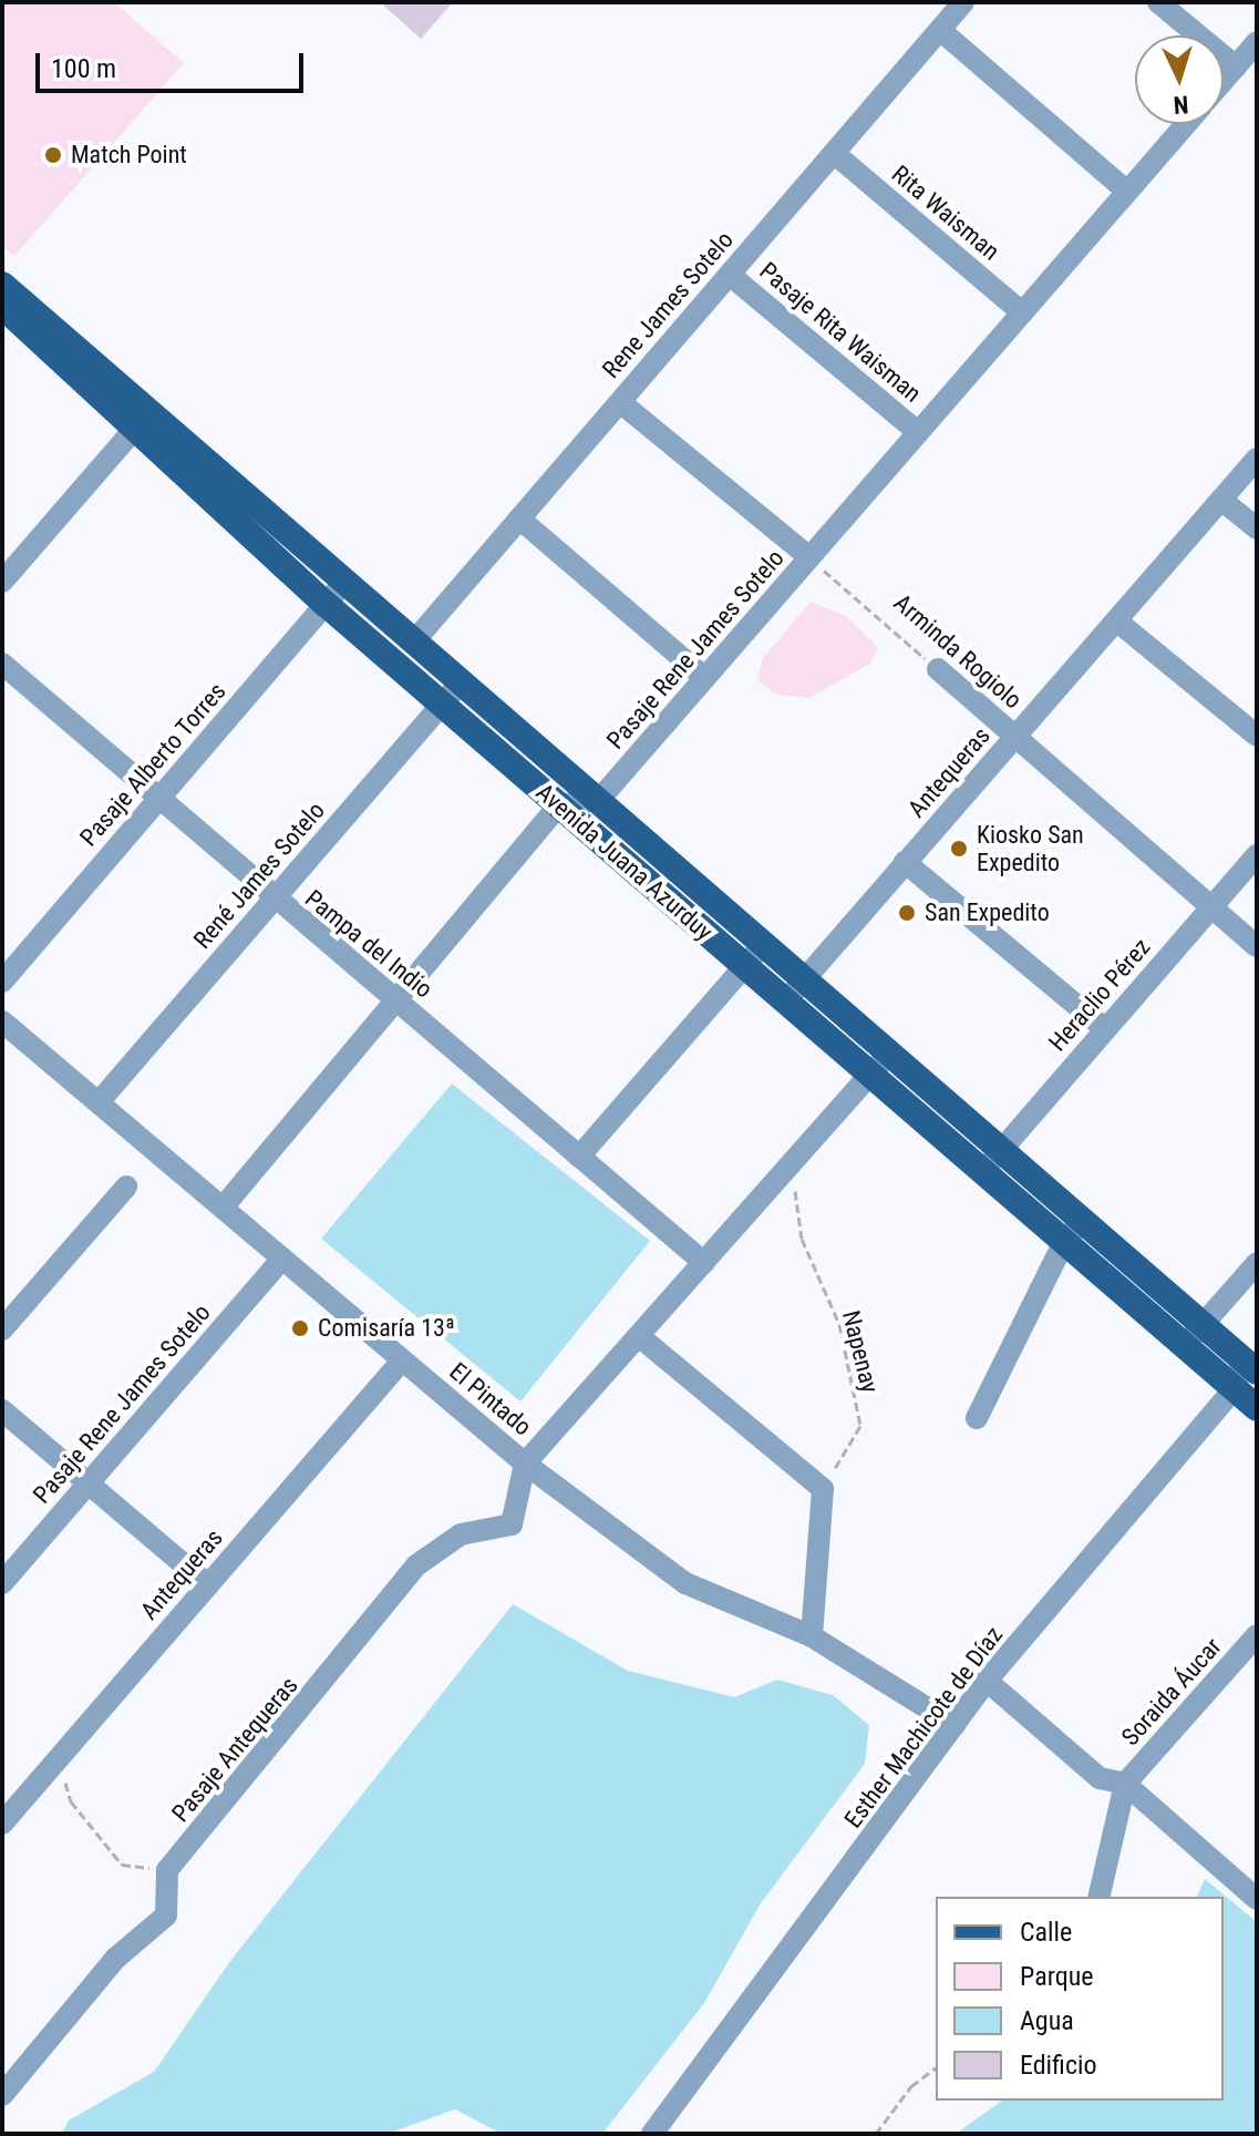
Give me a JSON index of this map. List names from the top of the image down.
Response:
{
  "streets": {
    "main road": ["Avenida Juana Azurduy"],
    "street": [
      "Rita Waisman",
      "Rene James Sotelo",
      "Pasaje Rita Waisman",
      "Pasaje Rene James Sotelo",
      "Arminda Rogiolo",
      "Pasaje Alberto Torres",
      "Antequeras",
      "René James Sotelo",
      "Pampa del Indio",
      "Heraclio Pérez",
      "El Pintado",
      "Soraida Áucar",
      "Esther Machicote de Díaz",
      "Pasaje Antequeras"
    ],
    "path": ["Napenay"]
  },
  "crossings": [
    ["Rita Waisman", "Rene James Sotelo"],
    ["Rita Waisman", "Pasaje Rene James Sotelo"],
    ["Rene James Sotelo", "Pasaje Rita Waisman"],
    ["Rene James Sotelo", "Avenida Juana Azurduy"],
    ["Pasaje Rita Waisman", "Pasaje Rene James Sotelo"],
    ["Pasaje Rene James Sotelo", "Arminda Rogiolo"],
    ["Pasaje Rene James Sotelo", "Avenida Juana Azurduy"],
    ["Pasaje Rene James Sotelo", "El Pintado"],
    ["Arminda Rogiolo", "Antequeras"],
    ["Arminda Rogiolo", "Heraclio Pérez"],
    ["Pasaje Alberto Torres", "Avenida Juana Azurduy"],
    ["Pasaje Alberto Torres", "Pampa del Indio"],
    ["Antequeras", "Avenida Juana Azurduy"],
    ["Antequeras", "El Pintado"],
    ["Avenida Juana Azurduy", "René James Sotelo"],
    ["Avenida Juana Azurduy", "Heraclio Pérez"],
    ["Avenida Juana Azurduy", "Esther Machicote de Díaz"],
    ["René James Sotelo", "Pampa del Indio"],
    ["René James Sotelo", "El Pintado"],
    ["El Pintado", "Esther Machicote de Díaz"],
    ["El Pintado", "Pasaje Antequeras"]
  ],
  "places": [
    "Match Point",
    "Kiosko San Expedito",
    "San Expedito",
    "Comisaría 13ª"
  ],
  "legend": [
    "Calle",
    "Parque",
    "Agua",
    "Edificio"
  ],
  "scale_bar": "100 m",
  "north": "bottom"
}
